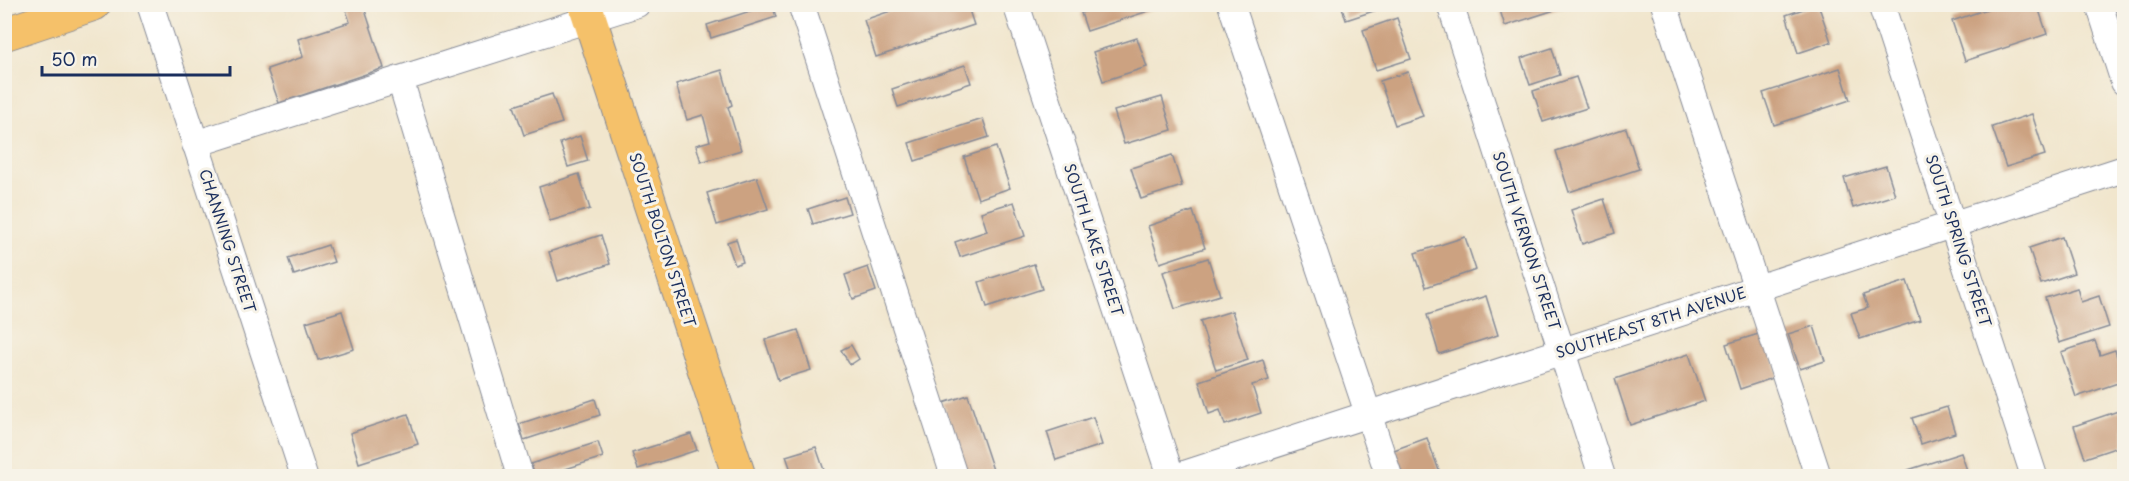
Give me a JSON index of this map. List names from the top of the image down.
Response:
{
  "streets": {
    "main road": ["SOUTH BOLTON STREET"],
    "street": [
      "SOUTH LAKE STREET",
      "CHANNING STREET",
      "SOUTH VERNON STREET",
      "SOUTH SPRING STREET",
      "SOUTHEAST 8TH AVENUE"
    ]
  },
  "crossings": [
    ["SOUTH VERNON STREET", "SOUTHEAST 8TH AVENUE"],
    ["SOUTH SPRING STREET", "SOUTHEAST 8TH AVENUE"]
  ],
  "scale_bar": "50 m"
}
